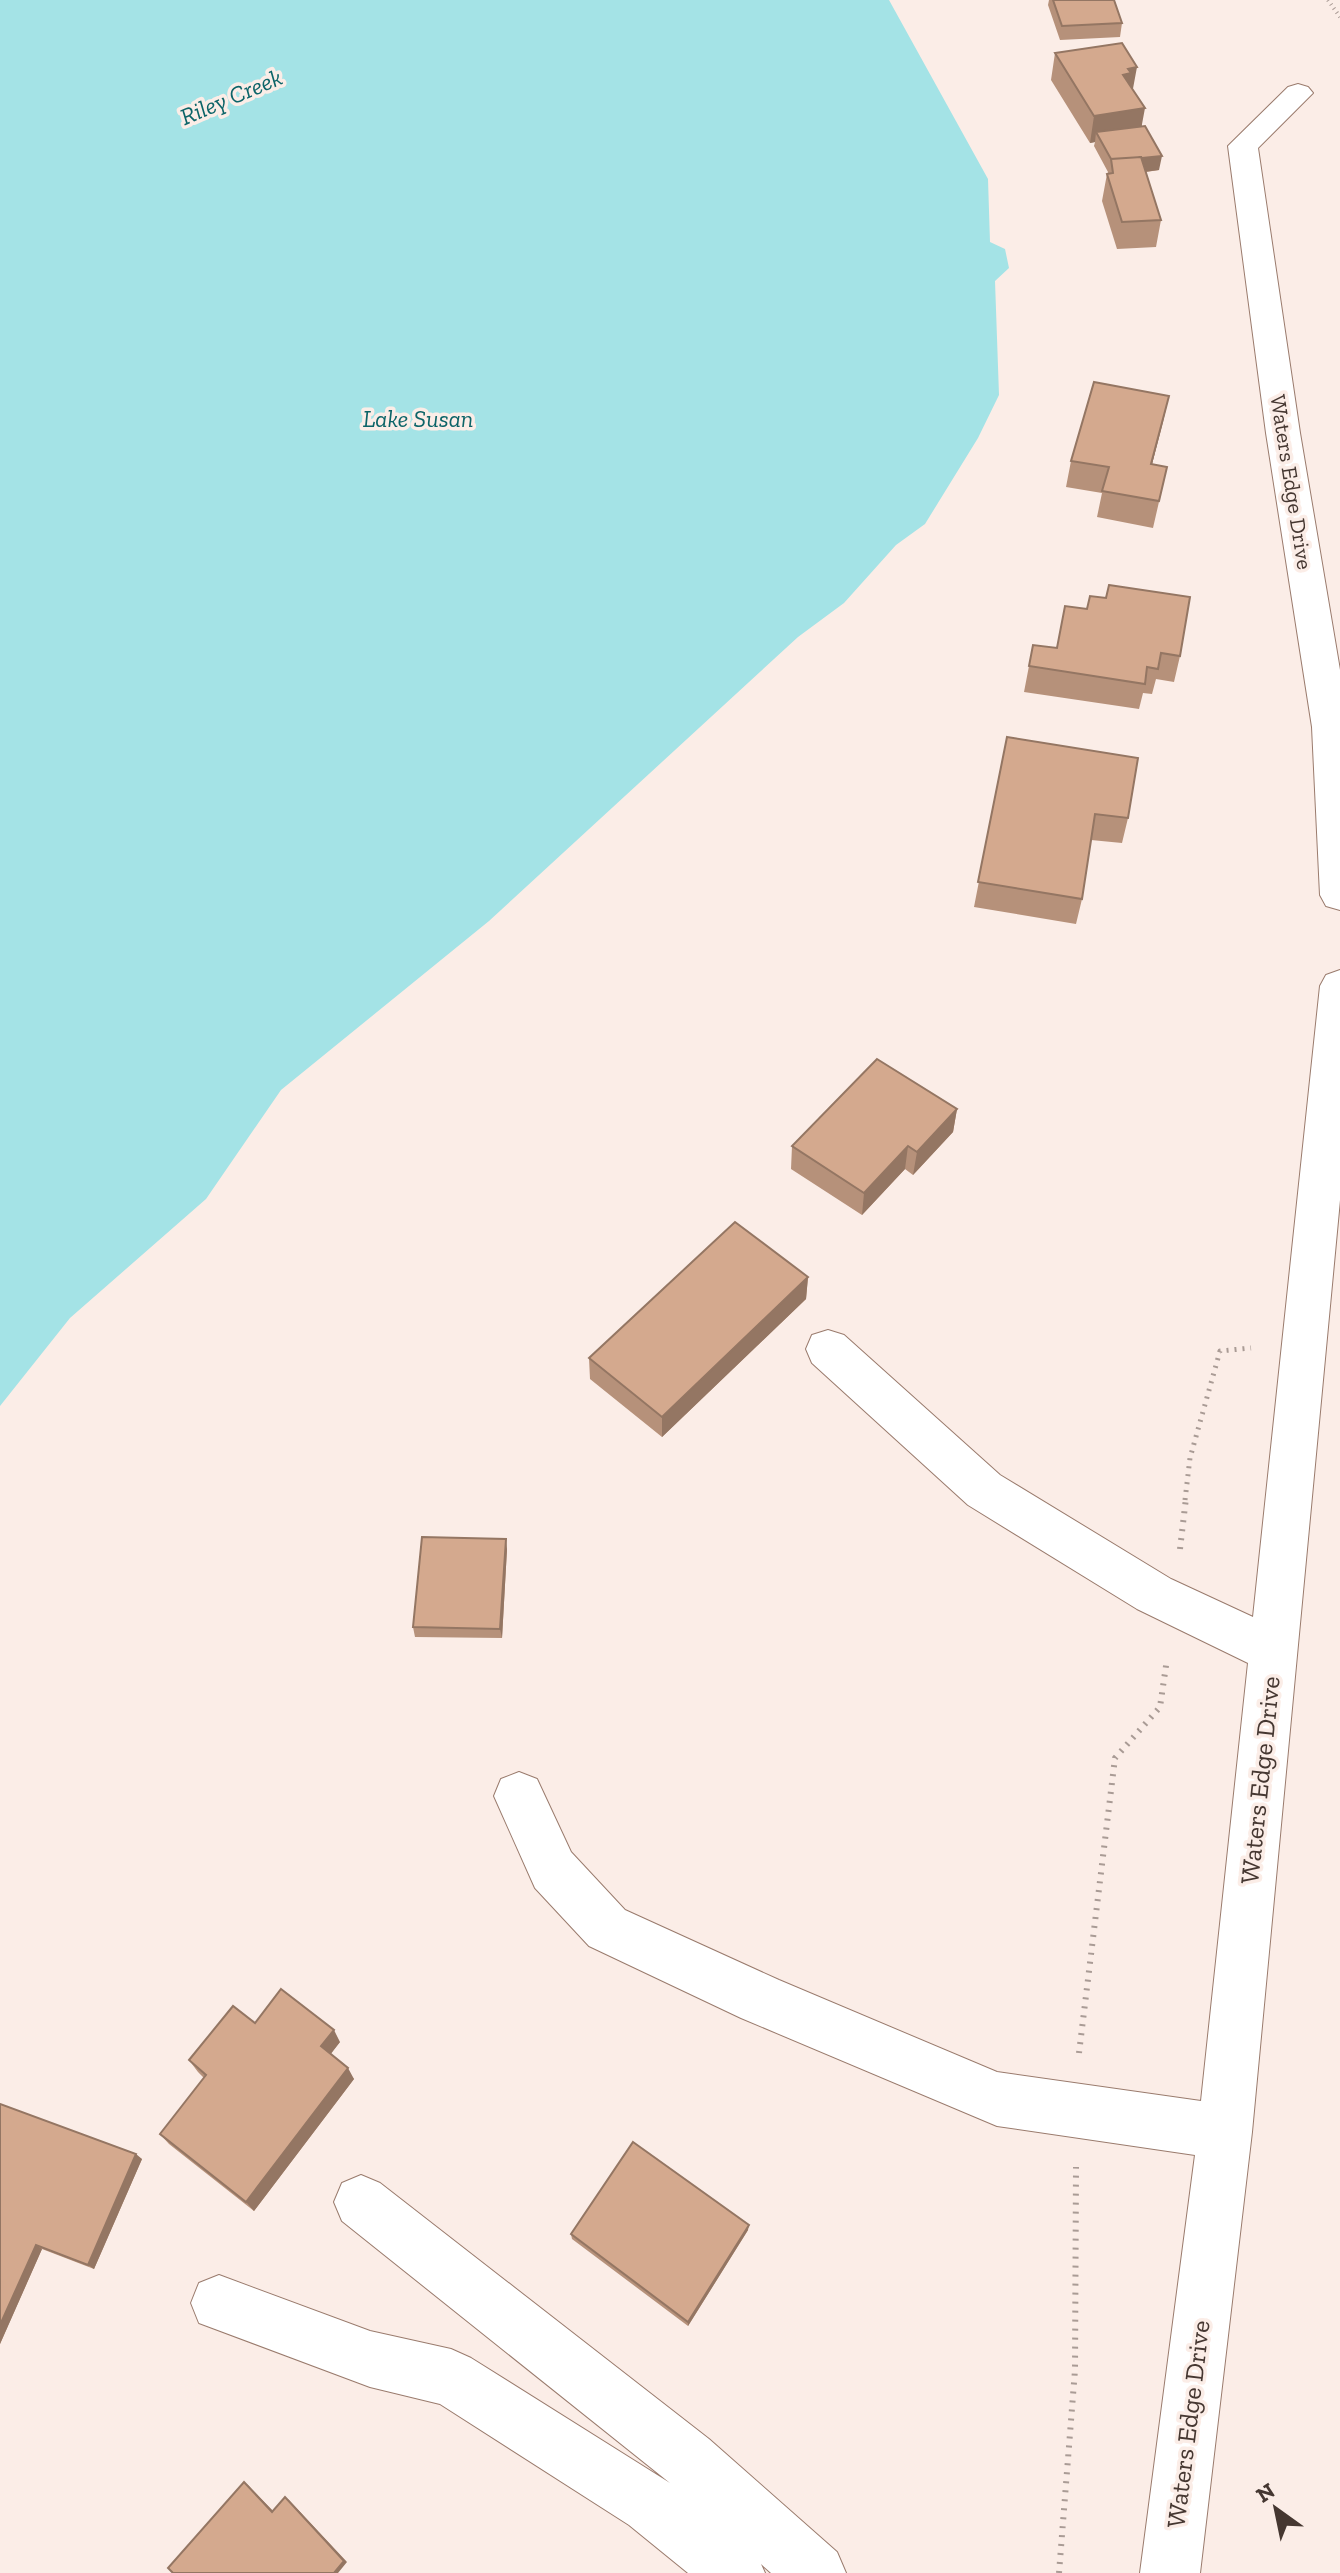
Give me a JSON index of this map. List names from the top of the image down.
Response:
{
  "streets": {
    "street": ["Waters Edge Drive"]
  },
  "water": ["Riley Creek", "Lake Susan"],
  "north": "top left"
}
